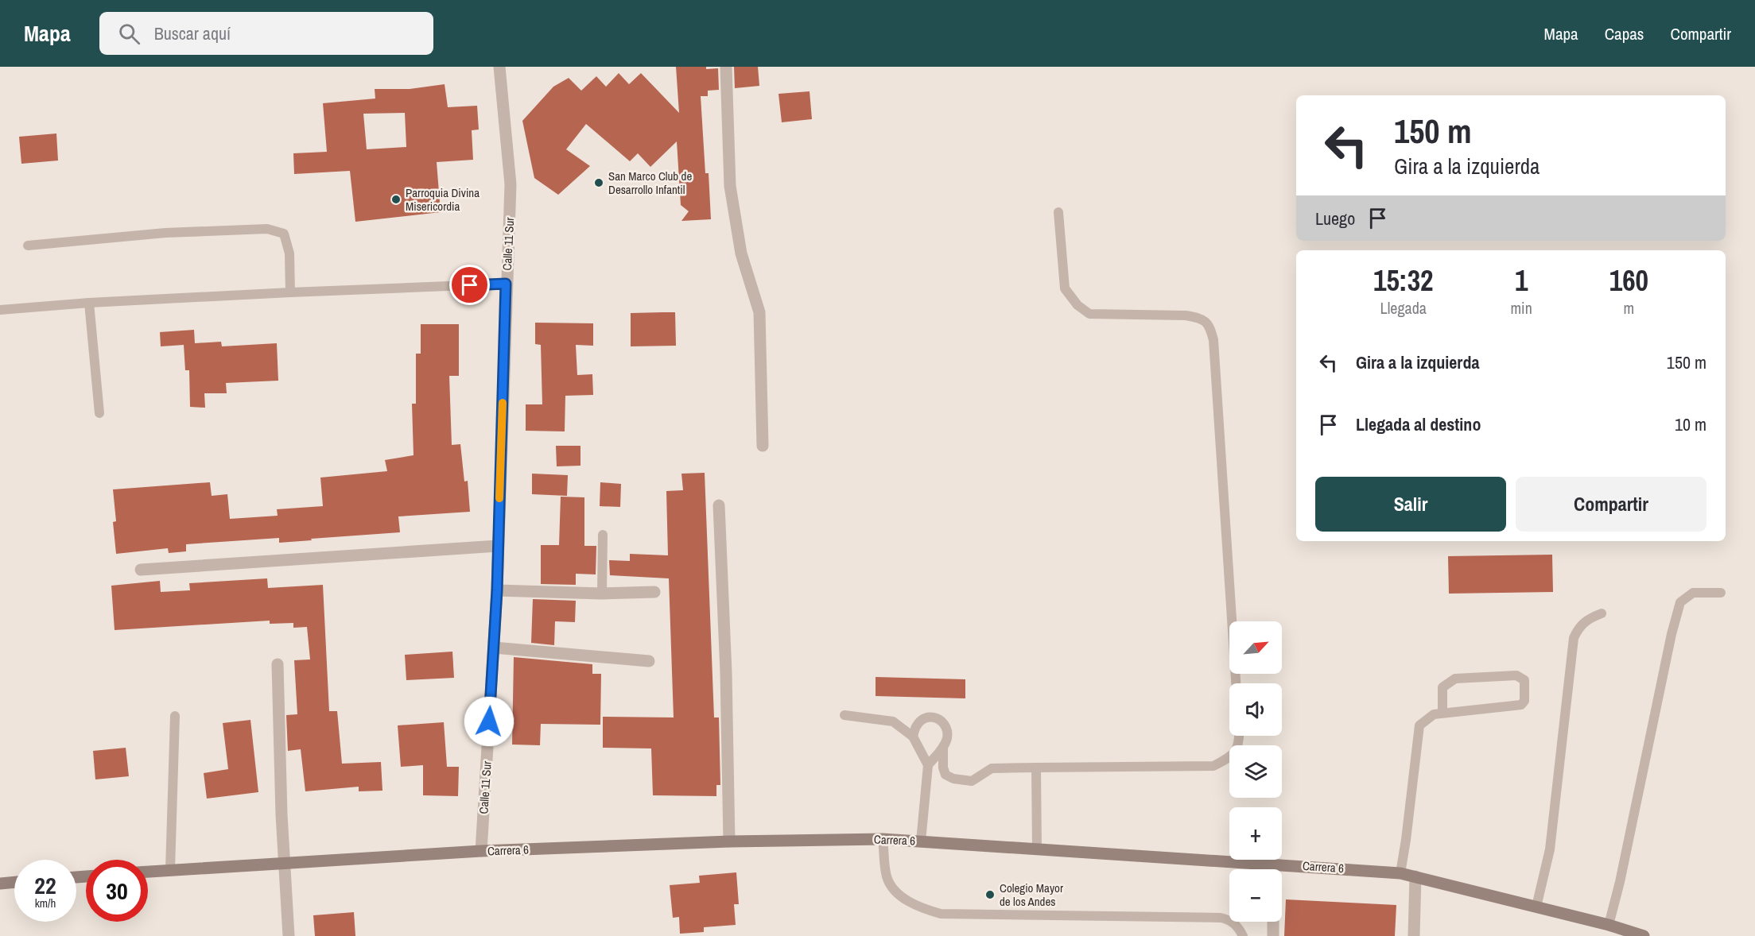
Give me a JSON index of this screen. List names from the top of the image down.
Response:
{
  "streets": {
    "main road": ["Carrera 6"],
    "street": ["Calle 11 Sur"]
  },
  "crossings": [
    ["Calle 11 Sur", "Carrera 6"]
  ],
  "places": ["San Marco Club de Desarrollo Infantil", "Parroquia Divina Misericordia", "Colegio Mayor de los Andes"],
  "north": "top right",
  "page": {
    "header": "Mapa",
    "search": "Buscar aquí",
    "nav": ["Mapa", "Capas", "Compartir"],
    "turn": ["150 m", "Gira a la izquierda"],
    "then": "Luego",
    "eta": [
      "15:32",
      "Llegada",
      "1",
      "min",
      "160",
      "m"
    ],
    "list": [
      {
        "name": "Gira a la izquierda",
        "value": "150 m"
      },
      {
        "name": "Llegada al destino",
        "value": "10 m"
      }
    ],
    "buttons": ["Salir", "Compartir"],
    "map_buttons": ["+", "−"],
    "speed": "22 km/h",
    "limit": "30"
  }
}
